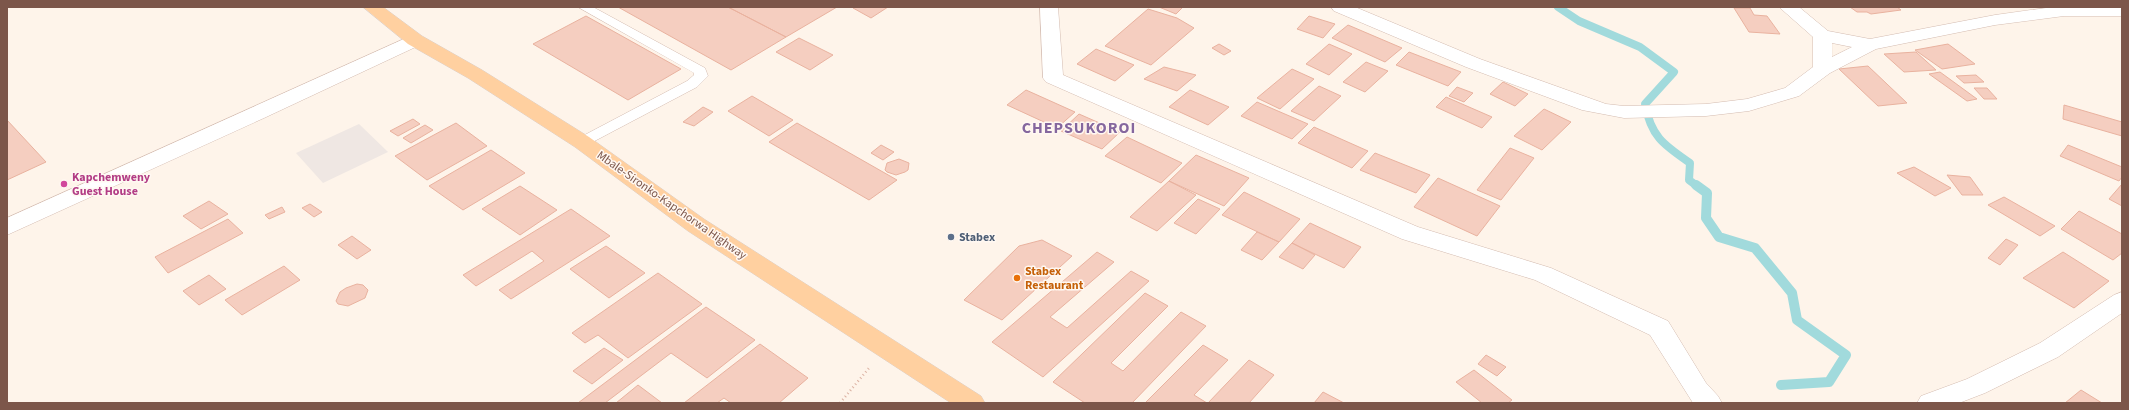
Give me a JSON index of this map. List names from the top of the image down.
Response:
{
  "streets": {
    "main road": ["Mbale-Sironko-Kapchorwa Highway"]
  },
  "districts": ["CHEPSUKOROI"],
  "places": ["Kapchemweny Guest House", "Stabex", "Stabex Restaurant"]
}
